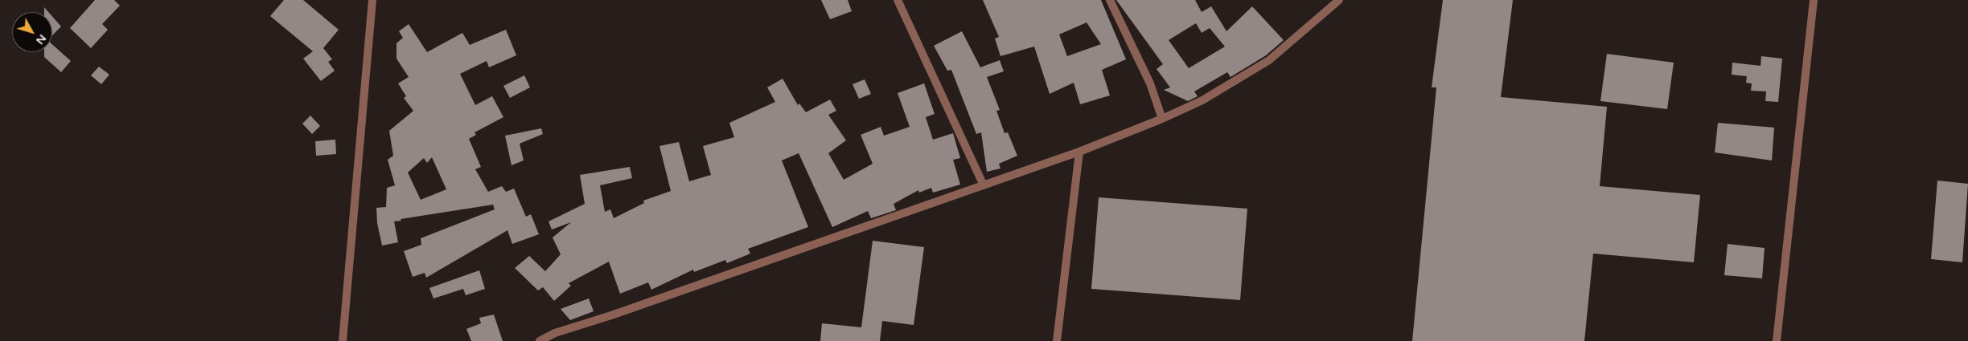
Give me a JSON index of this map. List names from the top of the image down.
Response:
{
  "north": "bottom right"
}
